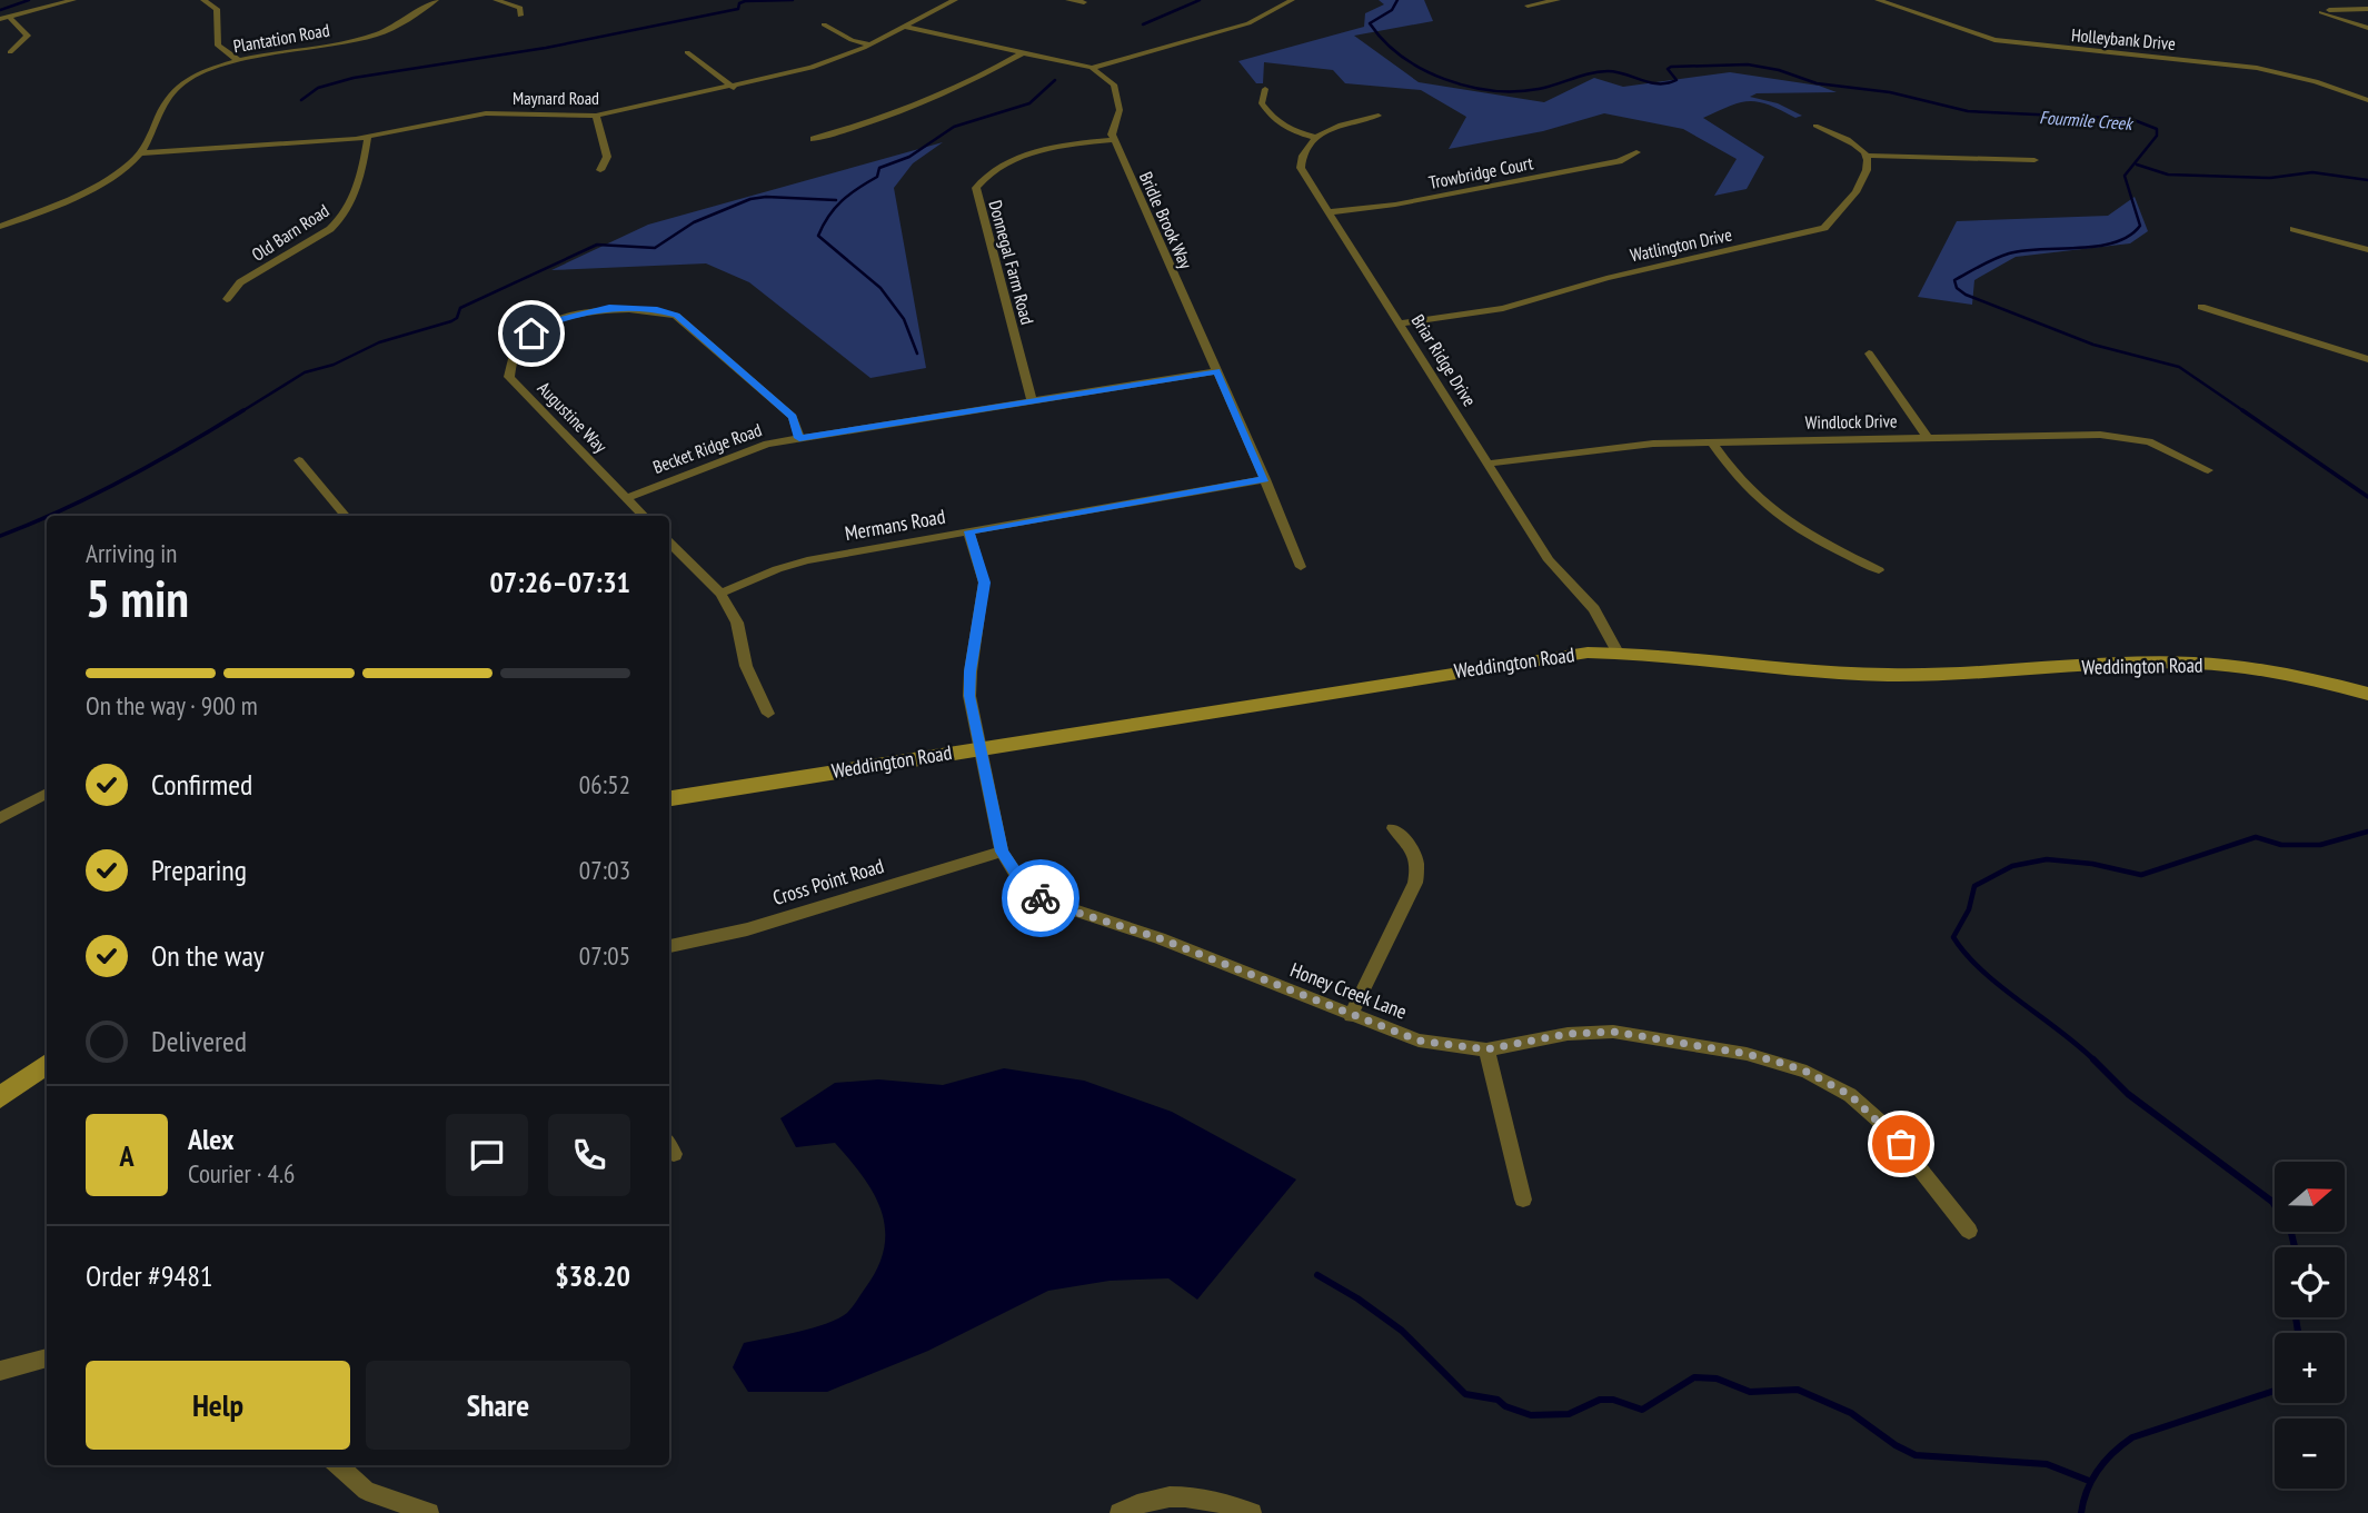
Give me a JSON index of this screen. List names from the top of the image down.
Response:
{
  "streets": {
    "main road": ["Weddington Road"],
    "street": [
      "Plantation Road",
      "Holleybank Drive",
      "Maynard Road",
      "Trowbridge Court",
      "Bridle Brook Way",
      "Old Barn Road",
      "Watlington Drive",
      "Donnegal Farm Road",
      "Briar Ridge Drive",
      "Augustine Way",
      "Windlock Drive",
      "Becket Ridge Road",
      "Mermans Road",
      "Cross Point Road",
      "Honey Creek Lane"
    ]
  },
  "crossings": [
    ["Plantation Road", "Maynard Road"],
    ["Maynard Road", "Old Barn Road"],
    ["Trowbridge Court", "Briar Ridge Drive"],
    ["Bridle Brook Way", "Donnegal Farm Road"],
    ["Bridle Brook Way", "Becket Ridge Road"],
    ["Bridle Brook Way", "Mermans Road"],
    ["Watlington Drive", "Briar Ridge Drive"],
    ["Donnegal Farm Road", "Becket Ridge Road"],
    ["Briar Ridge Drive", "Windlock Drive"],
    ["Briar Ridge Drive", "Weddington Road"],
    ["Augustine Way", "Becket Ridge Road"],
    ["Mermans Road", "Honey Creek Lane"],
    ["Weddington Road", "Honey Creek Lane"],
    ["Cross Point Road", "Honey Creek Lane"]
  ],
  "water": ["Fourmile Creek"],
  "north": "right",
  "page": {
    "heading": ["5 min", "Arriving in", "07:26–07:31"],
    "panel": [
      "Alex",
      "Courier · 4.6",
      "Order #9481",
      "$38.20"
    ],
    "bar": "On the way · 900 m",
    "list": [
      ["Confirmed", "06:52"],
      ["Preparing", "07:03"],
      ["On the way", "07:05"],
      "Delivered"
    ],
    "round": "A",
    "map_buttons": ["+", "−"],
    "buttons": ["Help", "Share"]
  }
}
